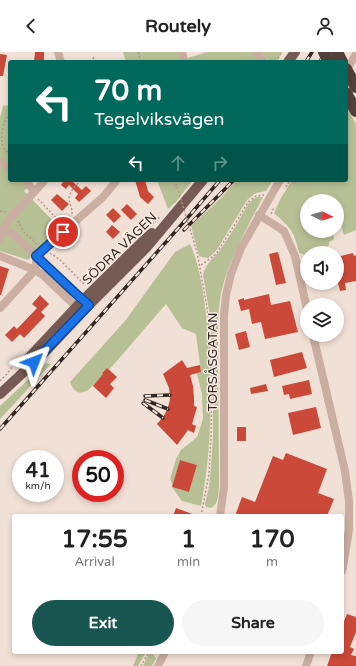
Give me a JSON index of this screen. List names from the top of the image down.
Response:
{
  "streets": {
    "main road": ["SÖDRA VÄGEN"],
    "street": ["TORSÅSGATAN"]
  },
  "north": "right",
  "page": {
    "header": "Routely",
    "turn": ["70 m", "Tegelviksvägen"],
    "speed": "41 km/h",
    "limit": "50",
    "eta": [
      "17:55",
      "Arrival",
      "1",
      "min",
      "170",
      "m"
    ],
    "buttons": ["Exit", "Share"]
  }
}
